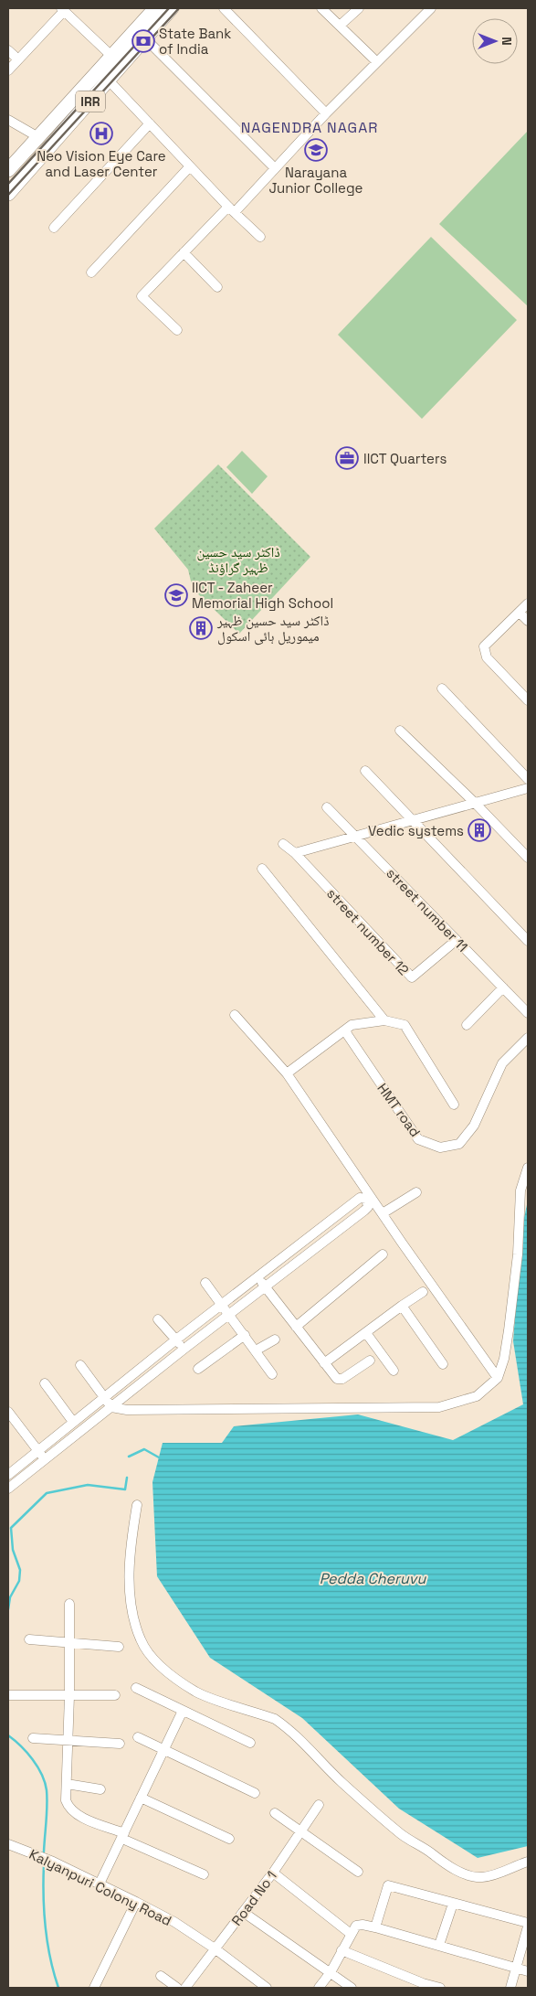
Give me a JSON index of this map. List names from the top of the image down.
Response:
{
  "streets": {
    "main road": ["IRR"],
    "street": [
      "street number 11",
      "street number 12",
      "HMT road",
      "Kalyanpuri Colony Road",
      "Road No 1"
    ]
  },
  "crossings": [
    ["street number 11", "street number 12"],
    ["Kalyanpuri Colony Road", "Road No 1"]
  ],
  "districts": ["NAGENDRA NAGAR"],
  "water": ["Pedda Cheruvu"],
  "parks": ["ڈاکٹر سید حسین ظہیر گراؤنڈ"],
  "places": {
    "bank": ["State Bank of India"],
    "hospital": ["Neo Vision Eye Care and Laser Center"],
    "school or university": ["Narayana Junior College", "IICT - Zaheer Memorial High School"],
    "office": ["IICT Quarters"],
    "building": ["ڈاکٹر سید حسین ظہیر میموریل ہائی اسکول", "Vedic systems"]
  },
  "north": "right"
}
